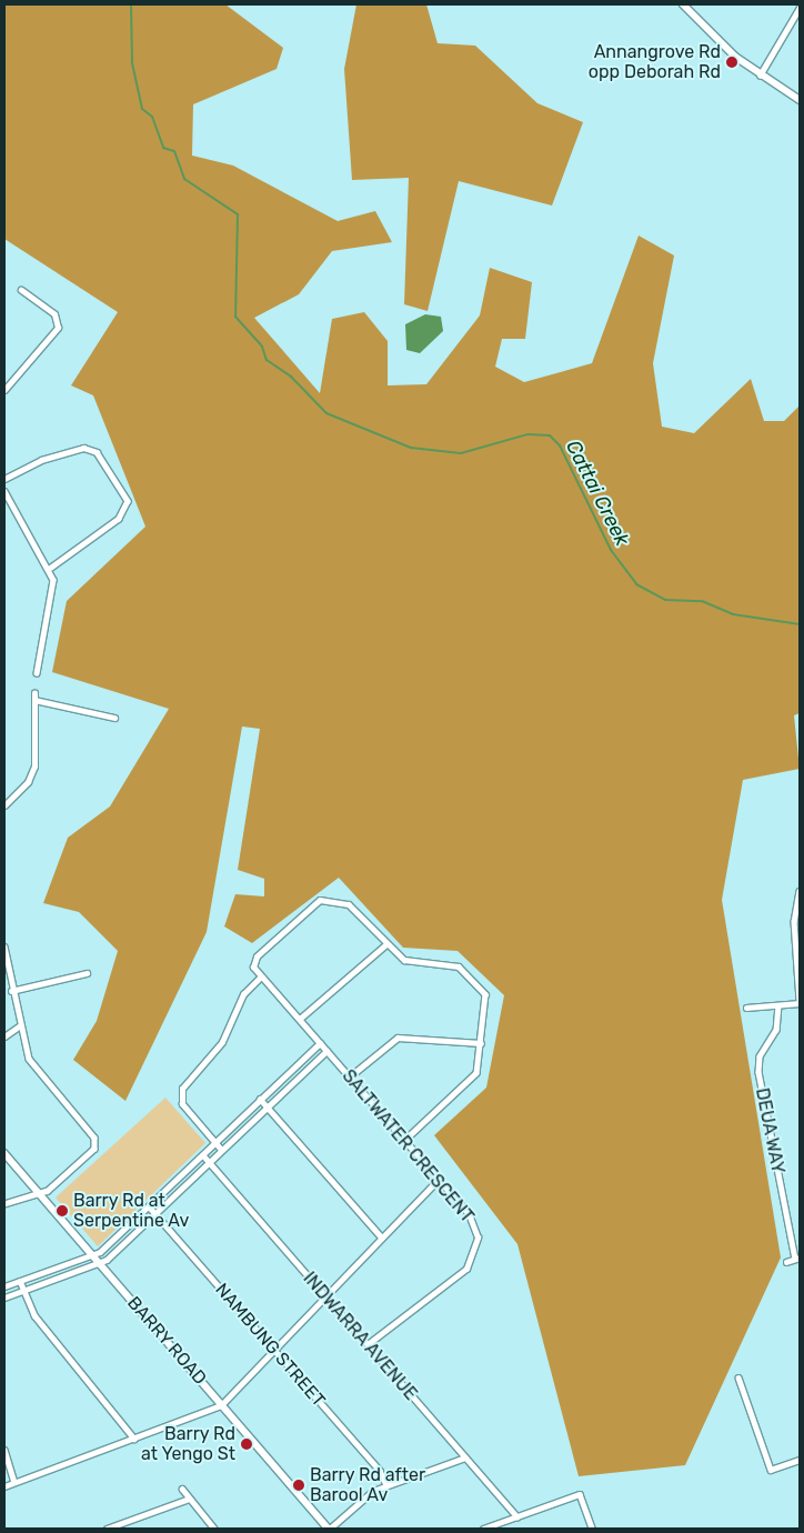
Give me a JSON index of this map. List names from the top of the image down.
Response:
{
  "streets": {
    "street": [
      "DEUA WAY",
      "SALTWATER CRESCENT",
      "INDWARRA AVENUE",
      "BARRY ROAD",
      "NAMBUNG STREET"
    ]
  },
  "crossings": [
    ["SALTWATER CRESCENT", "INDWARRA AVENUE"]
  ],
  "water": ["Cattai Creek"],
  "places": [
    "Annangrove Rd opp Deborah Rd",
    "Barry Rd at Serpentine Av",
    "Barry Rd at Yengo St",
    "Barry Rd after Barool Av"
  ]
}
